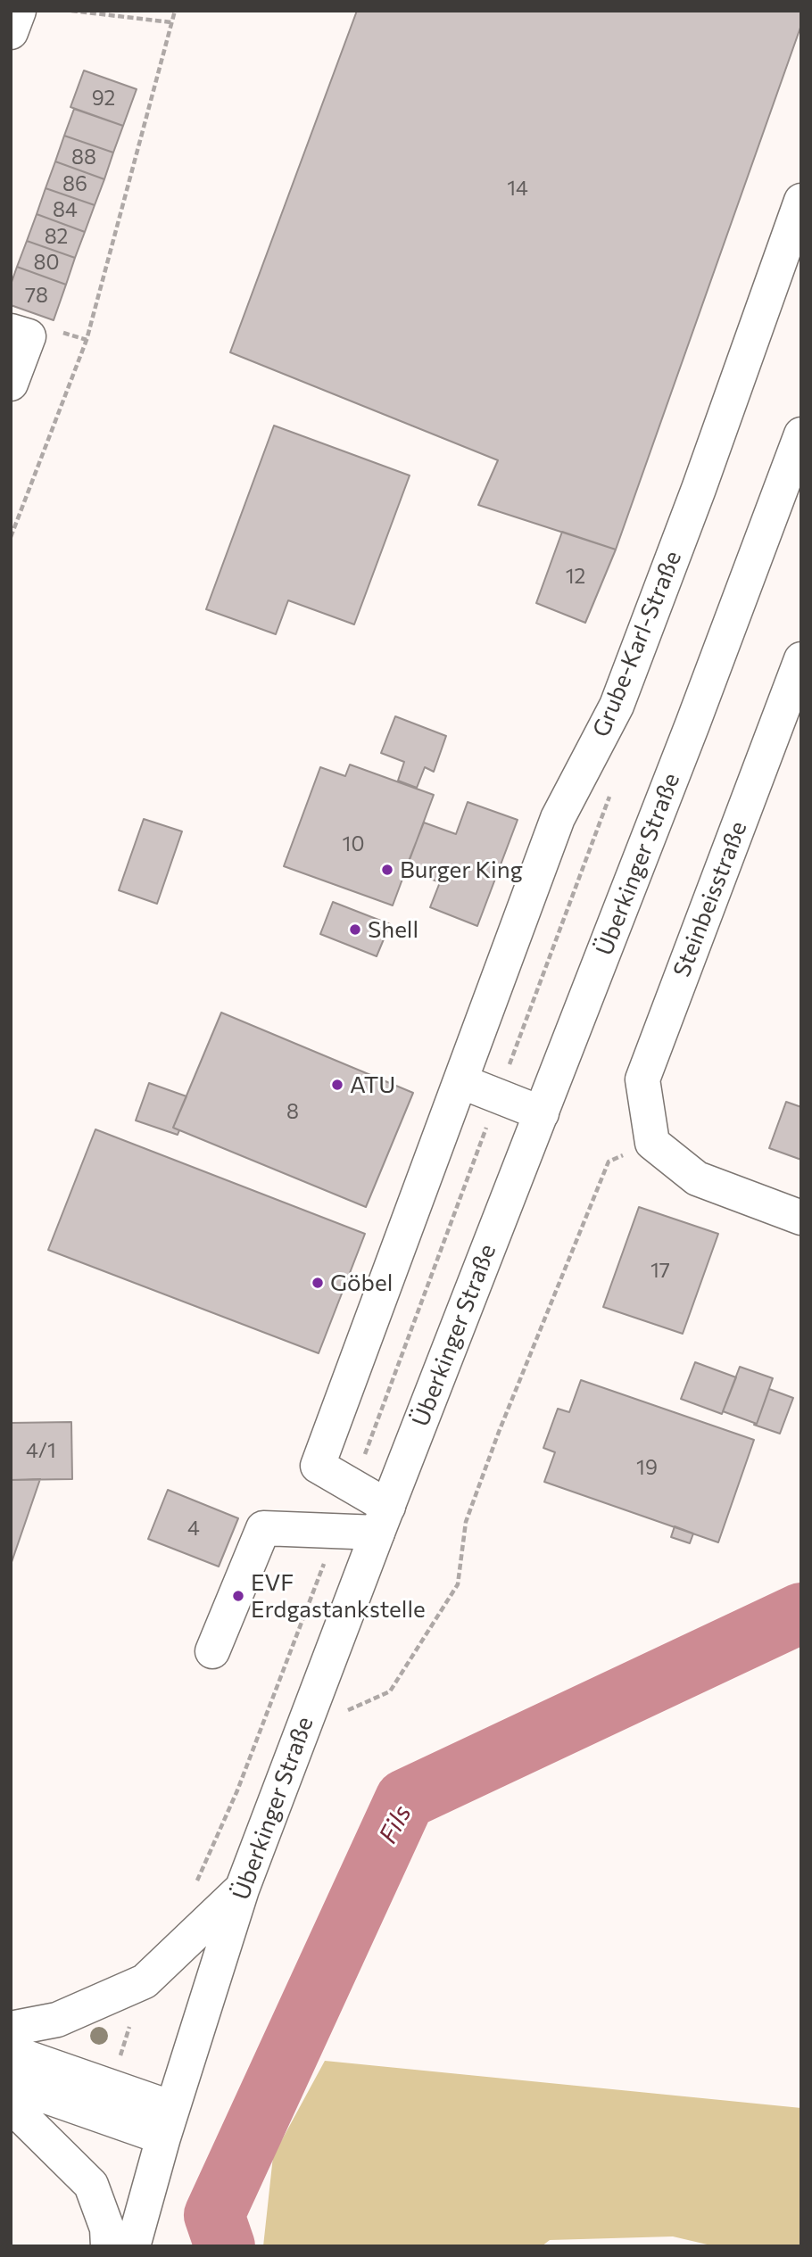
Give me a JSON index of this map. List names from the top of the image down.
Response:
{
  "streets": {
    "main road": ["Grube-Karl-Straße", "Überkinger Straße", "Steinbeisstraße"]
  },
  "crossings": [
    ["Grube-Karl-Straße", "Überkinger Straße"]
  ],
  "water": ["Fils"],
  "places": [
    "Burger King",
    "Shell",
    "ATU",
    "Göbel",
    "EVF Erdgastankstelle"
  ],
  "house_numbers": [
    "92",
    "88",
    "86",
    "14",
    "84",
    "82",
    "80",
    "78",
    "12",
    "10",
    "8",
    "17",
    "4/1",
    "19",
    "4"
  ]
}
